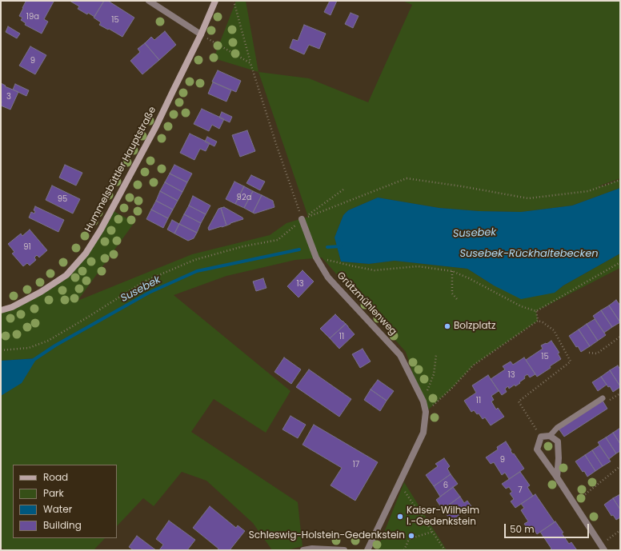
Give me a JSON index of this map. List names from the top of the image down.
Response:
{
  "streets": {
    "main road": ["Hummelsbüttler Hauptstraße"],
    "street": ["Grützmühlenweg"]
  },
  "water": ["Susebek", "Susebek-Rückhaltebecken"],
  "places": ["Bolzplatz", "Kaiser-Wilhelm I.-Gedenkstein", "Schleswig-Holstein-Gedenkstein"],
  "house_numbers": [
    "19a",
    "15",
    "9",
    "3",
    "92a",
    "95",
    "91",
    "13",
    "11",
    "15",
    "13",
    "11",
    "9",
    "17",
    "6",
    "7"
  ],
  "legend": [
    "Road",
    "Park",
    "Water",
    "Building"
  ],
  "scale_bar": "50 m"
}
